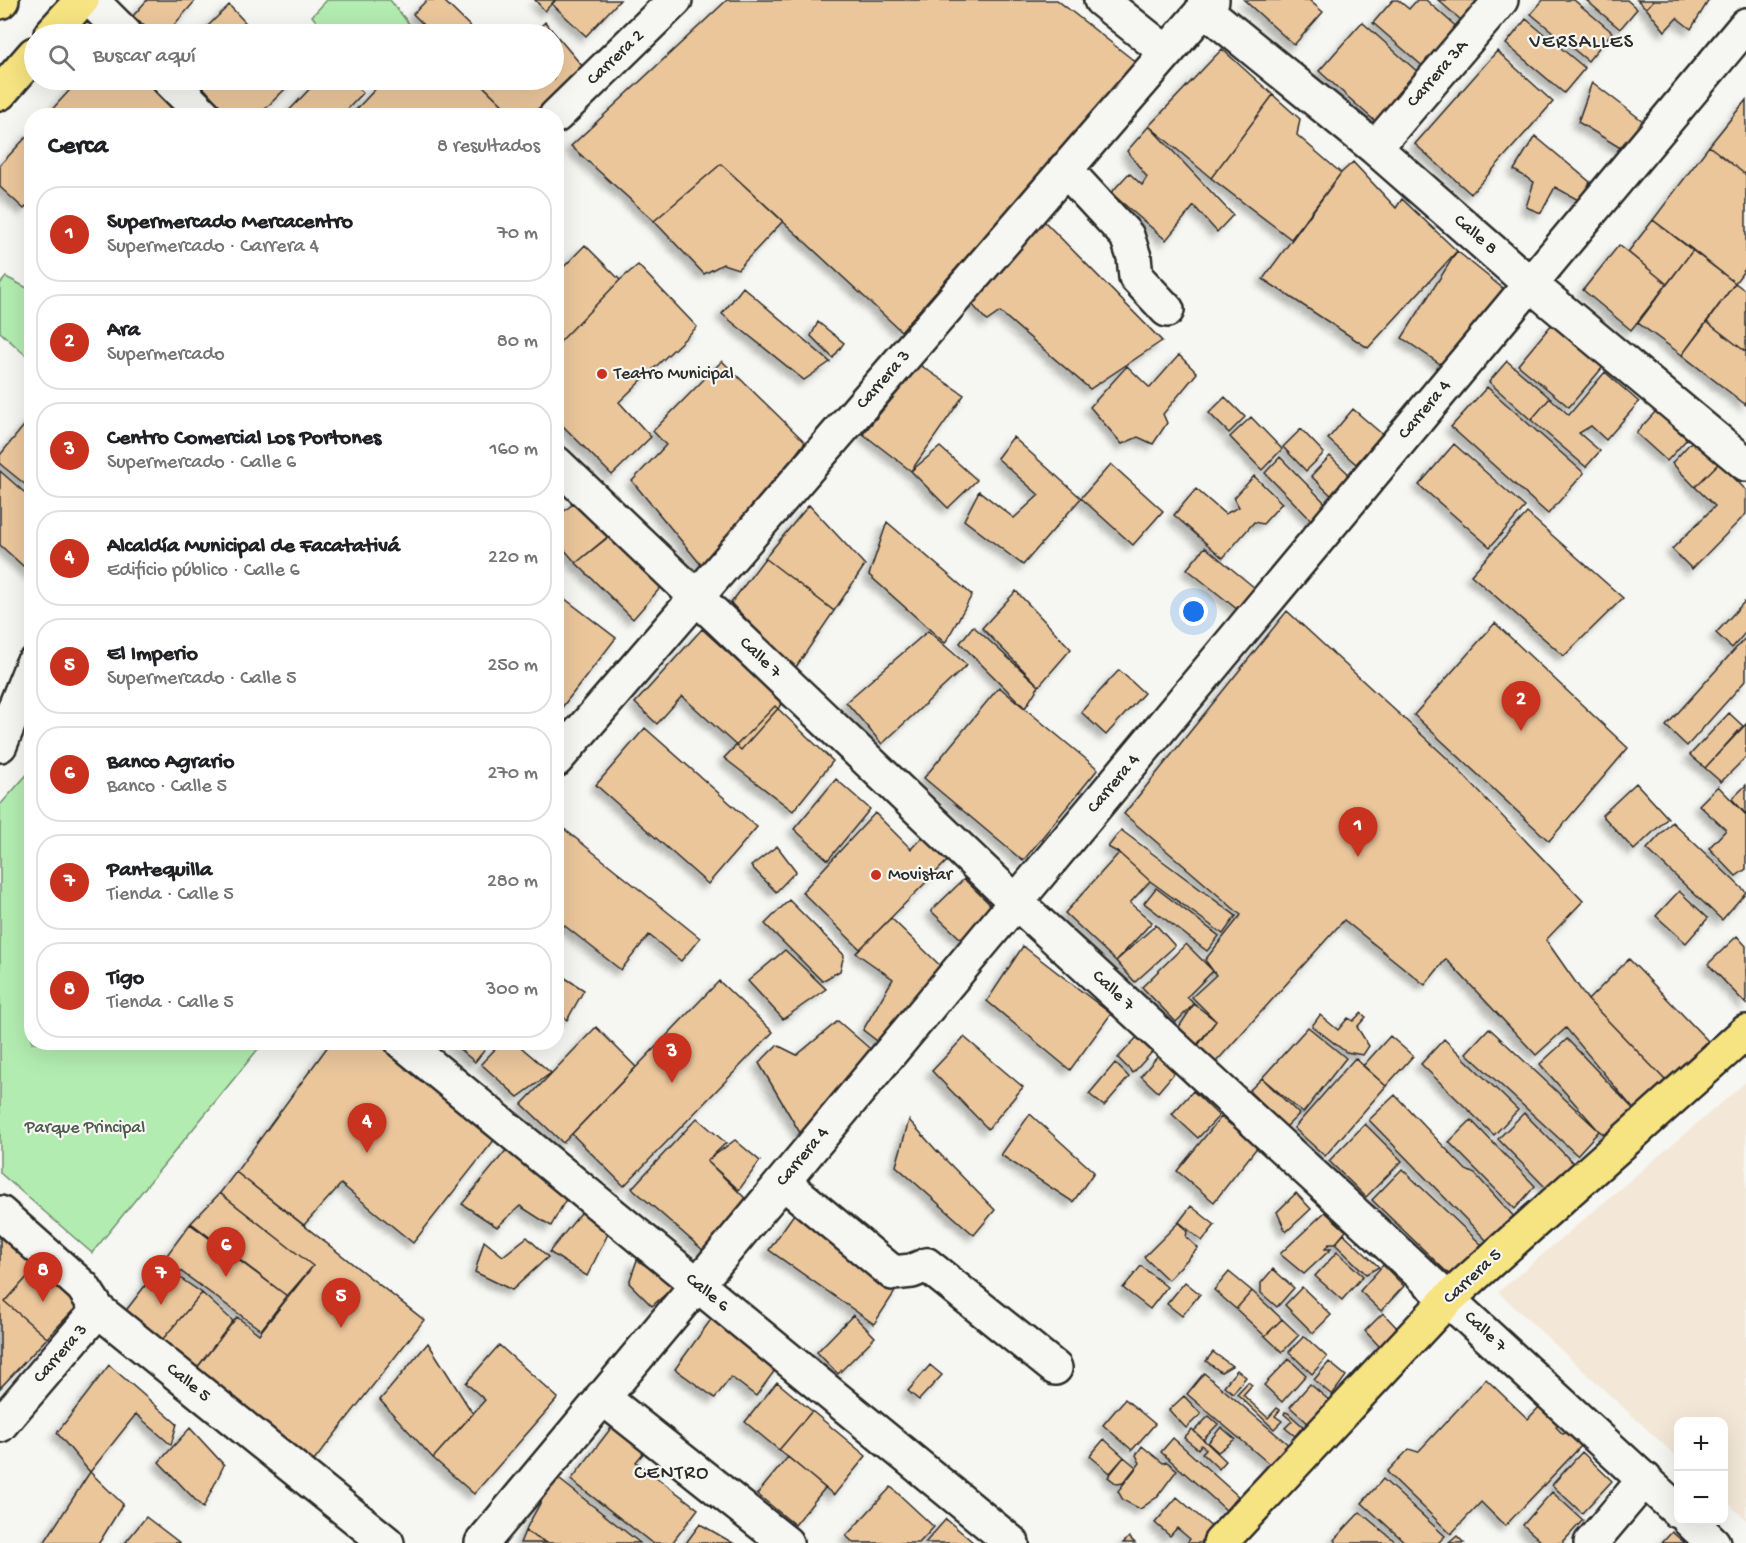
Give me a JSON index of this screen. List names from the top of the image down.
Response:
{
  "streets": {
    "main road": ["Carrera 5"],
    "street": [
      "Carrera 2",
      "Carrera 3A",
      "Calle 8",
      "Carrera 3",
      "Carrera 4",
      "Calle 7",
      "Calle 6",
      "Calle 5"
    ]
  },
  "crossings": [
    ["Carrera 3A", "Calle 8"],
    ["Calle 8", "Carrera 3"],
    ["Calle 8", "Carrera 4"],
    ["Carrera 3", "Calle 7"],
    ["Carrera 3", "Calle 5"],
    ["Carrera 4", "Calle 7"],
    ["Carrera 4", "Calle 6"],
    ["Calle 7", "Carrera 5"]
  ],
  "districts": ["VERSALLES", "CENTRO"],
  "parks": ["Parque Principal"],
  "places": ["Teatro Municipal", "Movistar"],
  "page": {
    "search": "Buscar aquí",
    "heading": ["Cerca", "8 resultados"],
    "list": [
      {
        "mark": "1",
        "name": "Supermercado Mercacentro",
        "note": "Supermercado · Carrera 4",
        "value": "70 m"
      },
      {
        "mark": "2",
        "name": "Ara",
        "note": "Supermercado",
        "value": "80 m"
      },
      {
        "mark": "3",
        "name": "Centro Comercial Los Portones",
        "note": "Supermercado · Calle 6",
        "value": "160 m"
      },
      {
        "mark": "4",
        "name": "Alcaldía Municipal de Facatativá",
        "note": "Edificio público · Calle 6",
        "value": "220 m"
      },
      {
        "mark": "5",
        "name": "El Imperio",
        "note": "Supermercado · Calle 5",
        "value": "250 m"
      },
      {
        "mark": "6",
        "name": "Banco Agrario",
        "note": "Banco · Calle 5",
        "value": "270 m"
      },
      {
        "mark": "7",
        "name": "Pantequilla",
        "note": "Tienda · Calle 5",
        "value": "280 m"
      },
      {
        "mark": "8",
        "name": "Tigo",
        "note": "Tienda · Calle 5",
        "value": "300 m"
      }
    ],
    "pins": [
      "2",
      "1",
      "3",
      "4",
      "6",
      "8",
      "7",
      "5"
    ],
    "map_buttons": ["+", "−"]
  }
}
